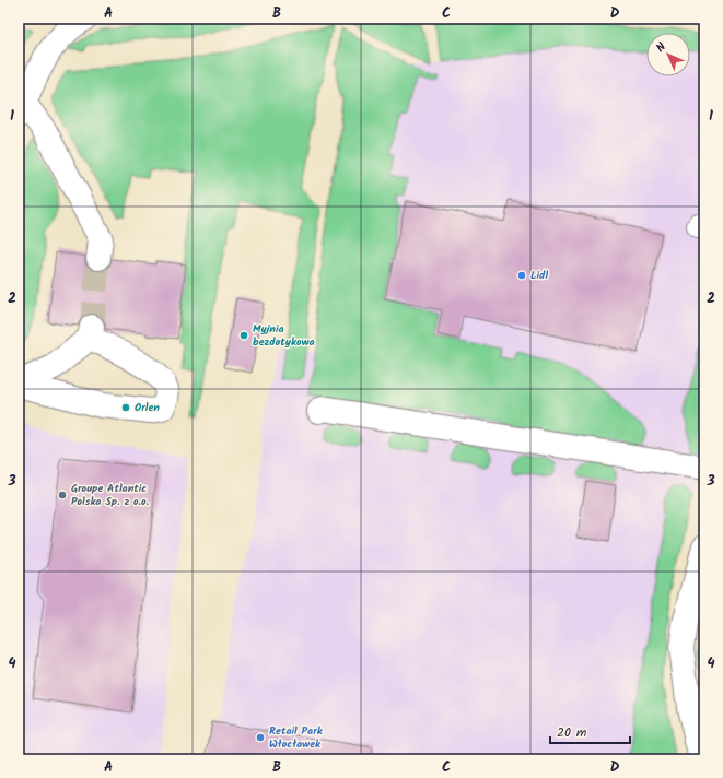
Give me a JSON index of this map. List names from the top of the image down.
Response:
{
  "places": [
    "Lidl",
    "Myjnia bezdotykowa",
    "Orlen",
    "Groupe Atlantic Polska Sp. z o.o.",
    "Retail Park Włocławek"
  ],
  "scale_bar": "20 m",
  "north": "top left",
  "grid": {
    "columns": [
      "A",
      "B",
      "C",
      "D"
    ],
    "rows": [
      "1",
      "2",
      "3",
      "4"
    ]
  }
}
